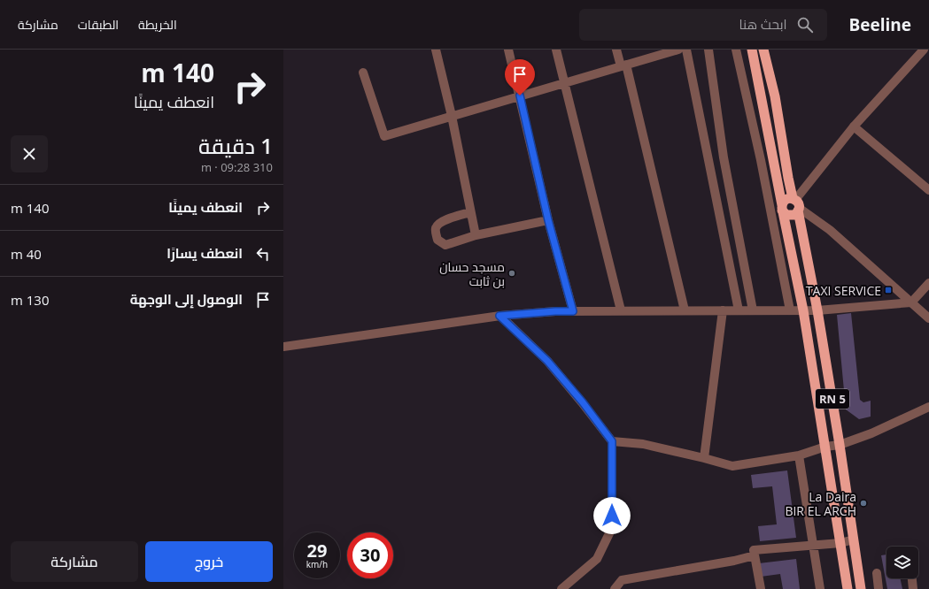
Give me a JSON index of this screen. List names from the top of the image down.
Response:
{
  "streets": {
    "highway": ["RN 5"]
  },
  "places": {
    "other": ["مسجد حسان بن ثابت", "La Daira BIR EL ARCH"],
    "transit": ["TAXI SERVICE"]
  },
  "page": {
    "header": "Beeline",
    "search": "ابحث هنا",
    "nav": ["الخريطة", "الطبقات", "مشاركة"],
    "turn": ["140 m", "انعطف يمينًا"],
    "heading": ["1 دقيقة", "310 m · 09:28"],
    "list": [
      {
        "name": "انعطف يمينًا",
        "value": "140 m"
      },
      {
        "name": "انعطف يسارًا",
        "value": "40 m"
      },
      {
        "name": "الوصول إلى الوجهة",
        "value": "130 m"
      }
    ],
    "speed": "29 km/h",
    "limit": "30",
    "buttons": ["خروج", "مشاركة"]
  }
}
